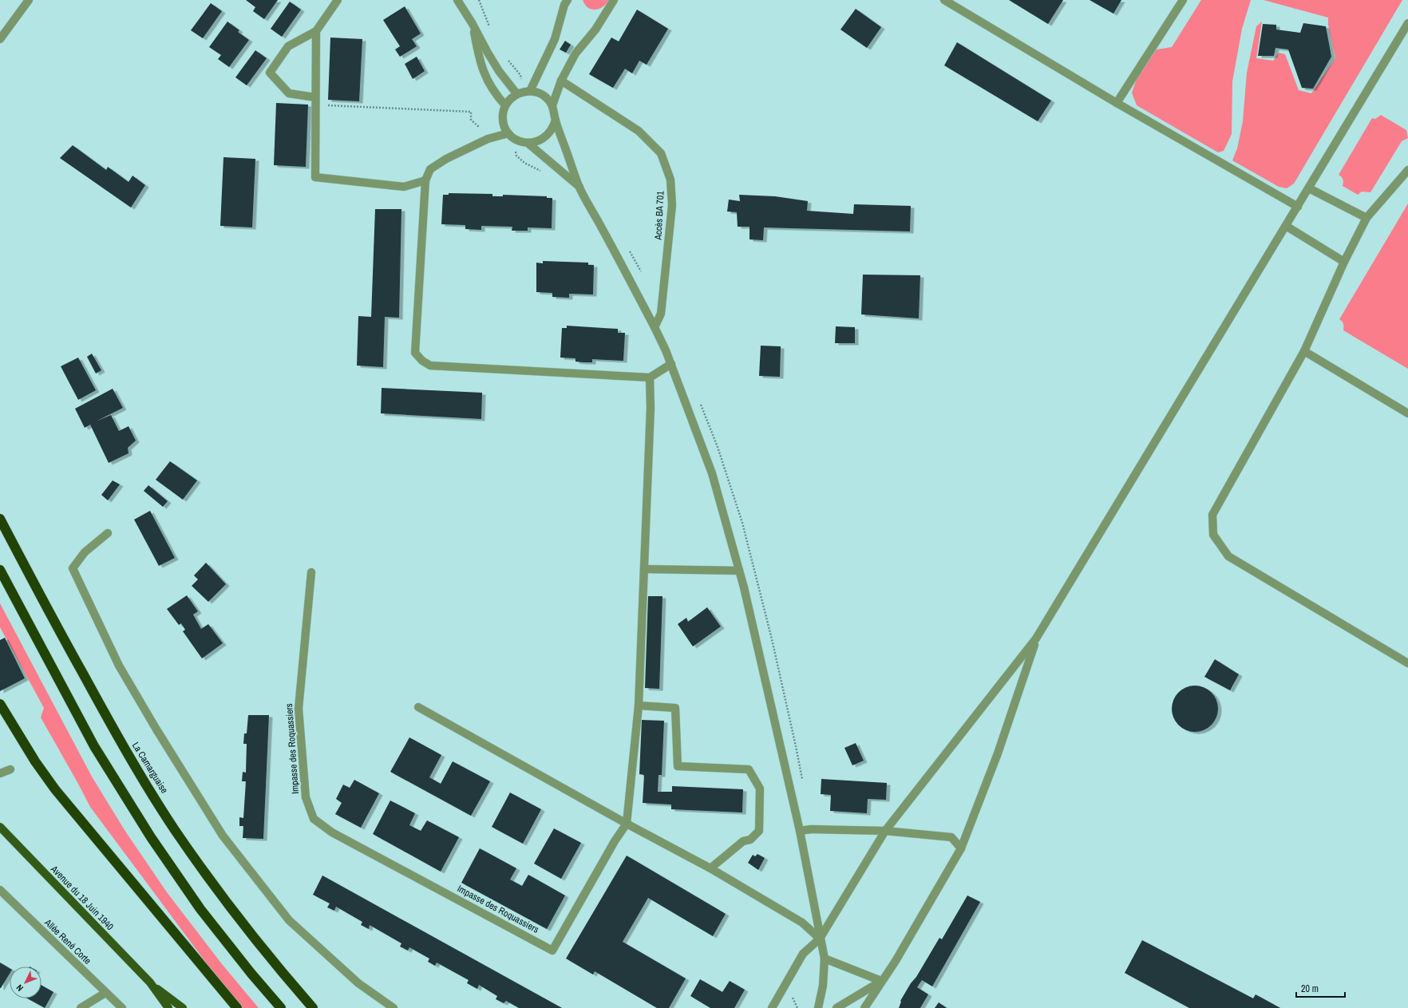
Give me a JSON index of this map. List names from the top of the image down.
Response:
{
  "streets": {
    "highway": ["La Camarguaise"],
    "main road": ["Avenue du 18 Juin 1940"],
    "street": ["Accès BA 701", "Impasse des Roquassiers", "Allée René Corte"]
  },
  "scale_bar": "20 m",
  "north": "bottom left"
}
